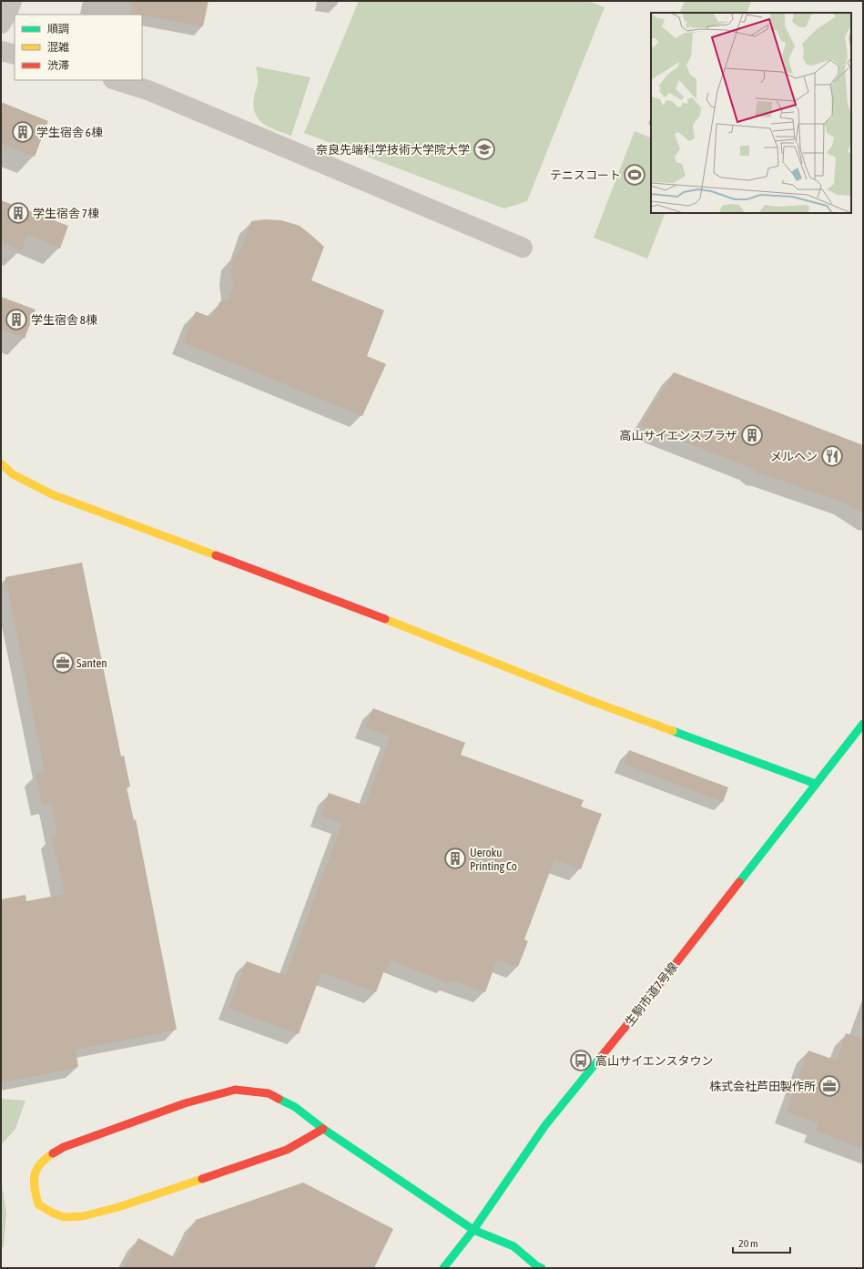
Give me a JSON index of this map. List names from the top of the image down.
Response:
{
  "streets": {
    "street": ["生駒市道7号線"]
  },
  "places": {
    "building": [
      "学生宿舎 6棟",
      "学生宿舎 7棟",
      "学生宿舎 8棟",
      "高山サイエンスプラザ",
      "Ueroku Printing Co"
    ],
    "school or university": ["奈良先端科学技術大学院大学"],
    "sports": ["テニスコート"],
    "restaurant": ["メルヘン"],
    "office": ["Santen", "株式会社芦田製作所"],
    "bus stop": ["高山サイエンスタウン"]
  },
  "legend": ["順調", "混雑", "渋滞"],
  "scale_bar": "20 m"
}
